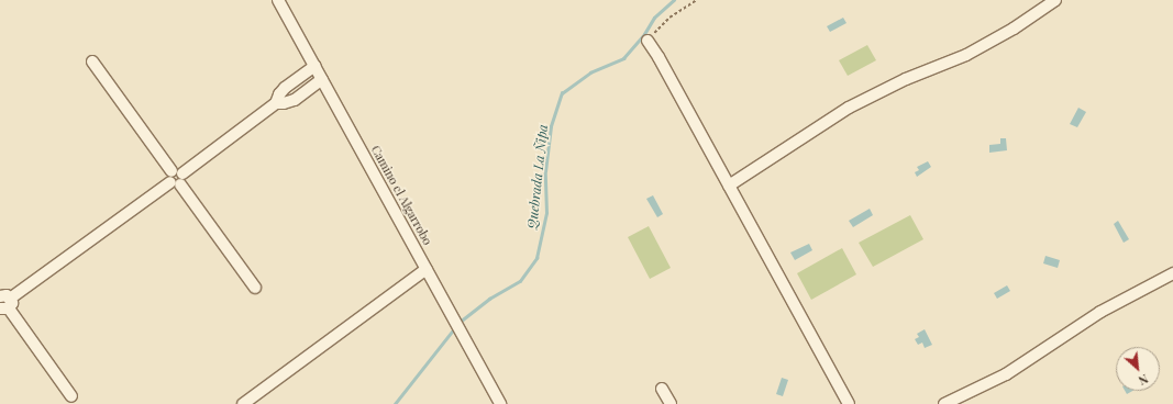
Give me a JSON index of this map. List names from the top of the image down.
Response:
{
  "streets": {
    "street": ["Camino el Algarrobo"]
  },
  "water": ["Quebrada La Ñipa"],
  "north": "bottom right"
}
